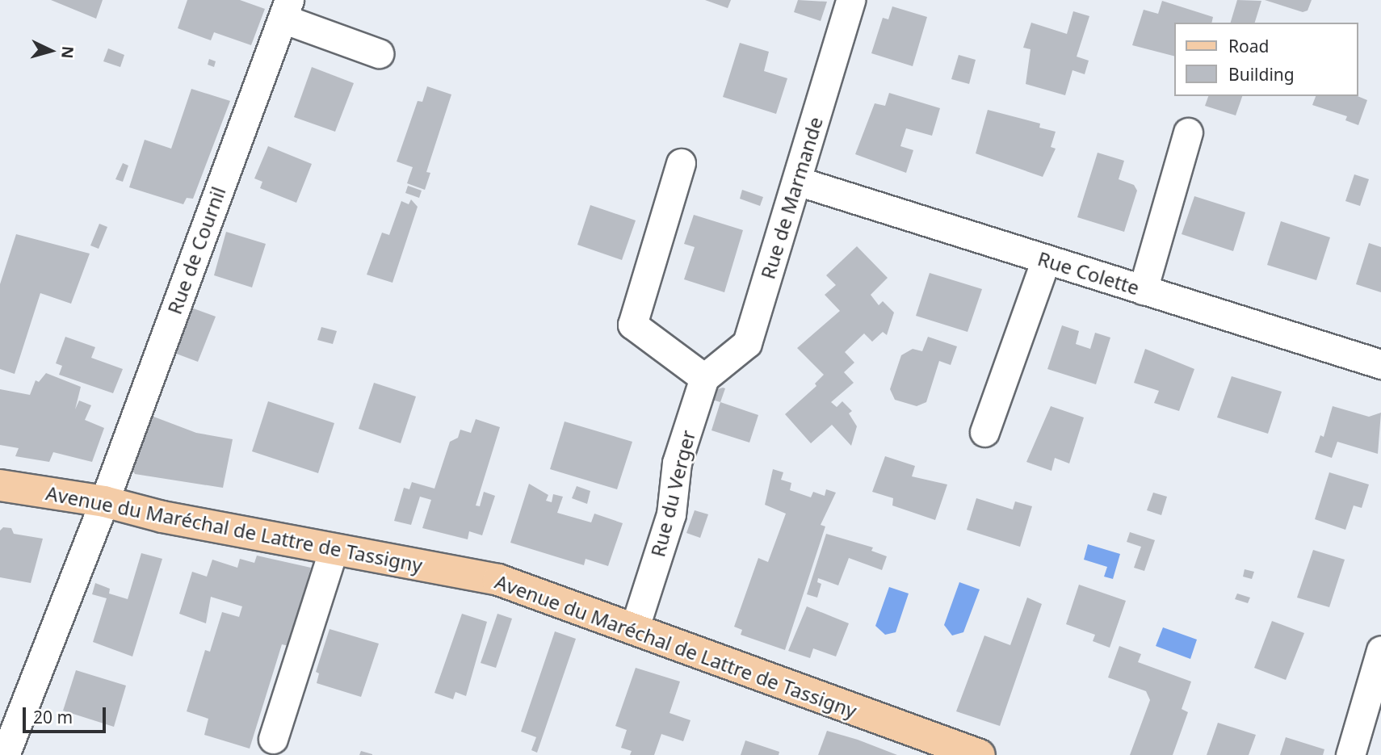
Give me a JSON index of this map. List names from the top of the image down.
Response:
{
  "streets": {
    "main road": ["Avenue du Maréchal de Lattre de Tassigny"],
    "street": [
      "Rue de Marmande",
      "Rue de Cournil",
      "Rue Colette",
      "Rue du Verger"
    ]
  },
  "crossings": [
    ["Rue de Marmande", "Rue Colette"],
    ["Rue de Marmande", "Rue du Verger"],
    ["Rue de Cournil", "Avenue du Maréchal de Lattre de Tassigny"],
    ["Rue du Verger", "Avenue du Maréchal de Lattre de Tassigny"]
  ],
  "legend": ["Road", "Building"],
  "scale_bar": "20 m",
  "north": "right"
}
